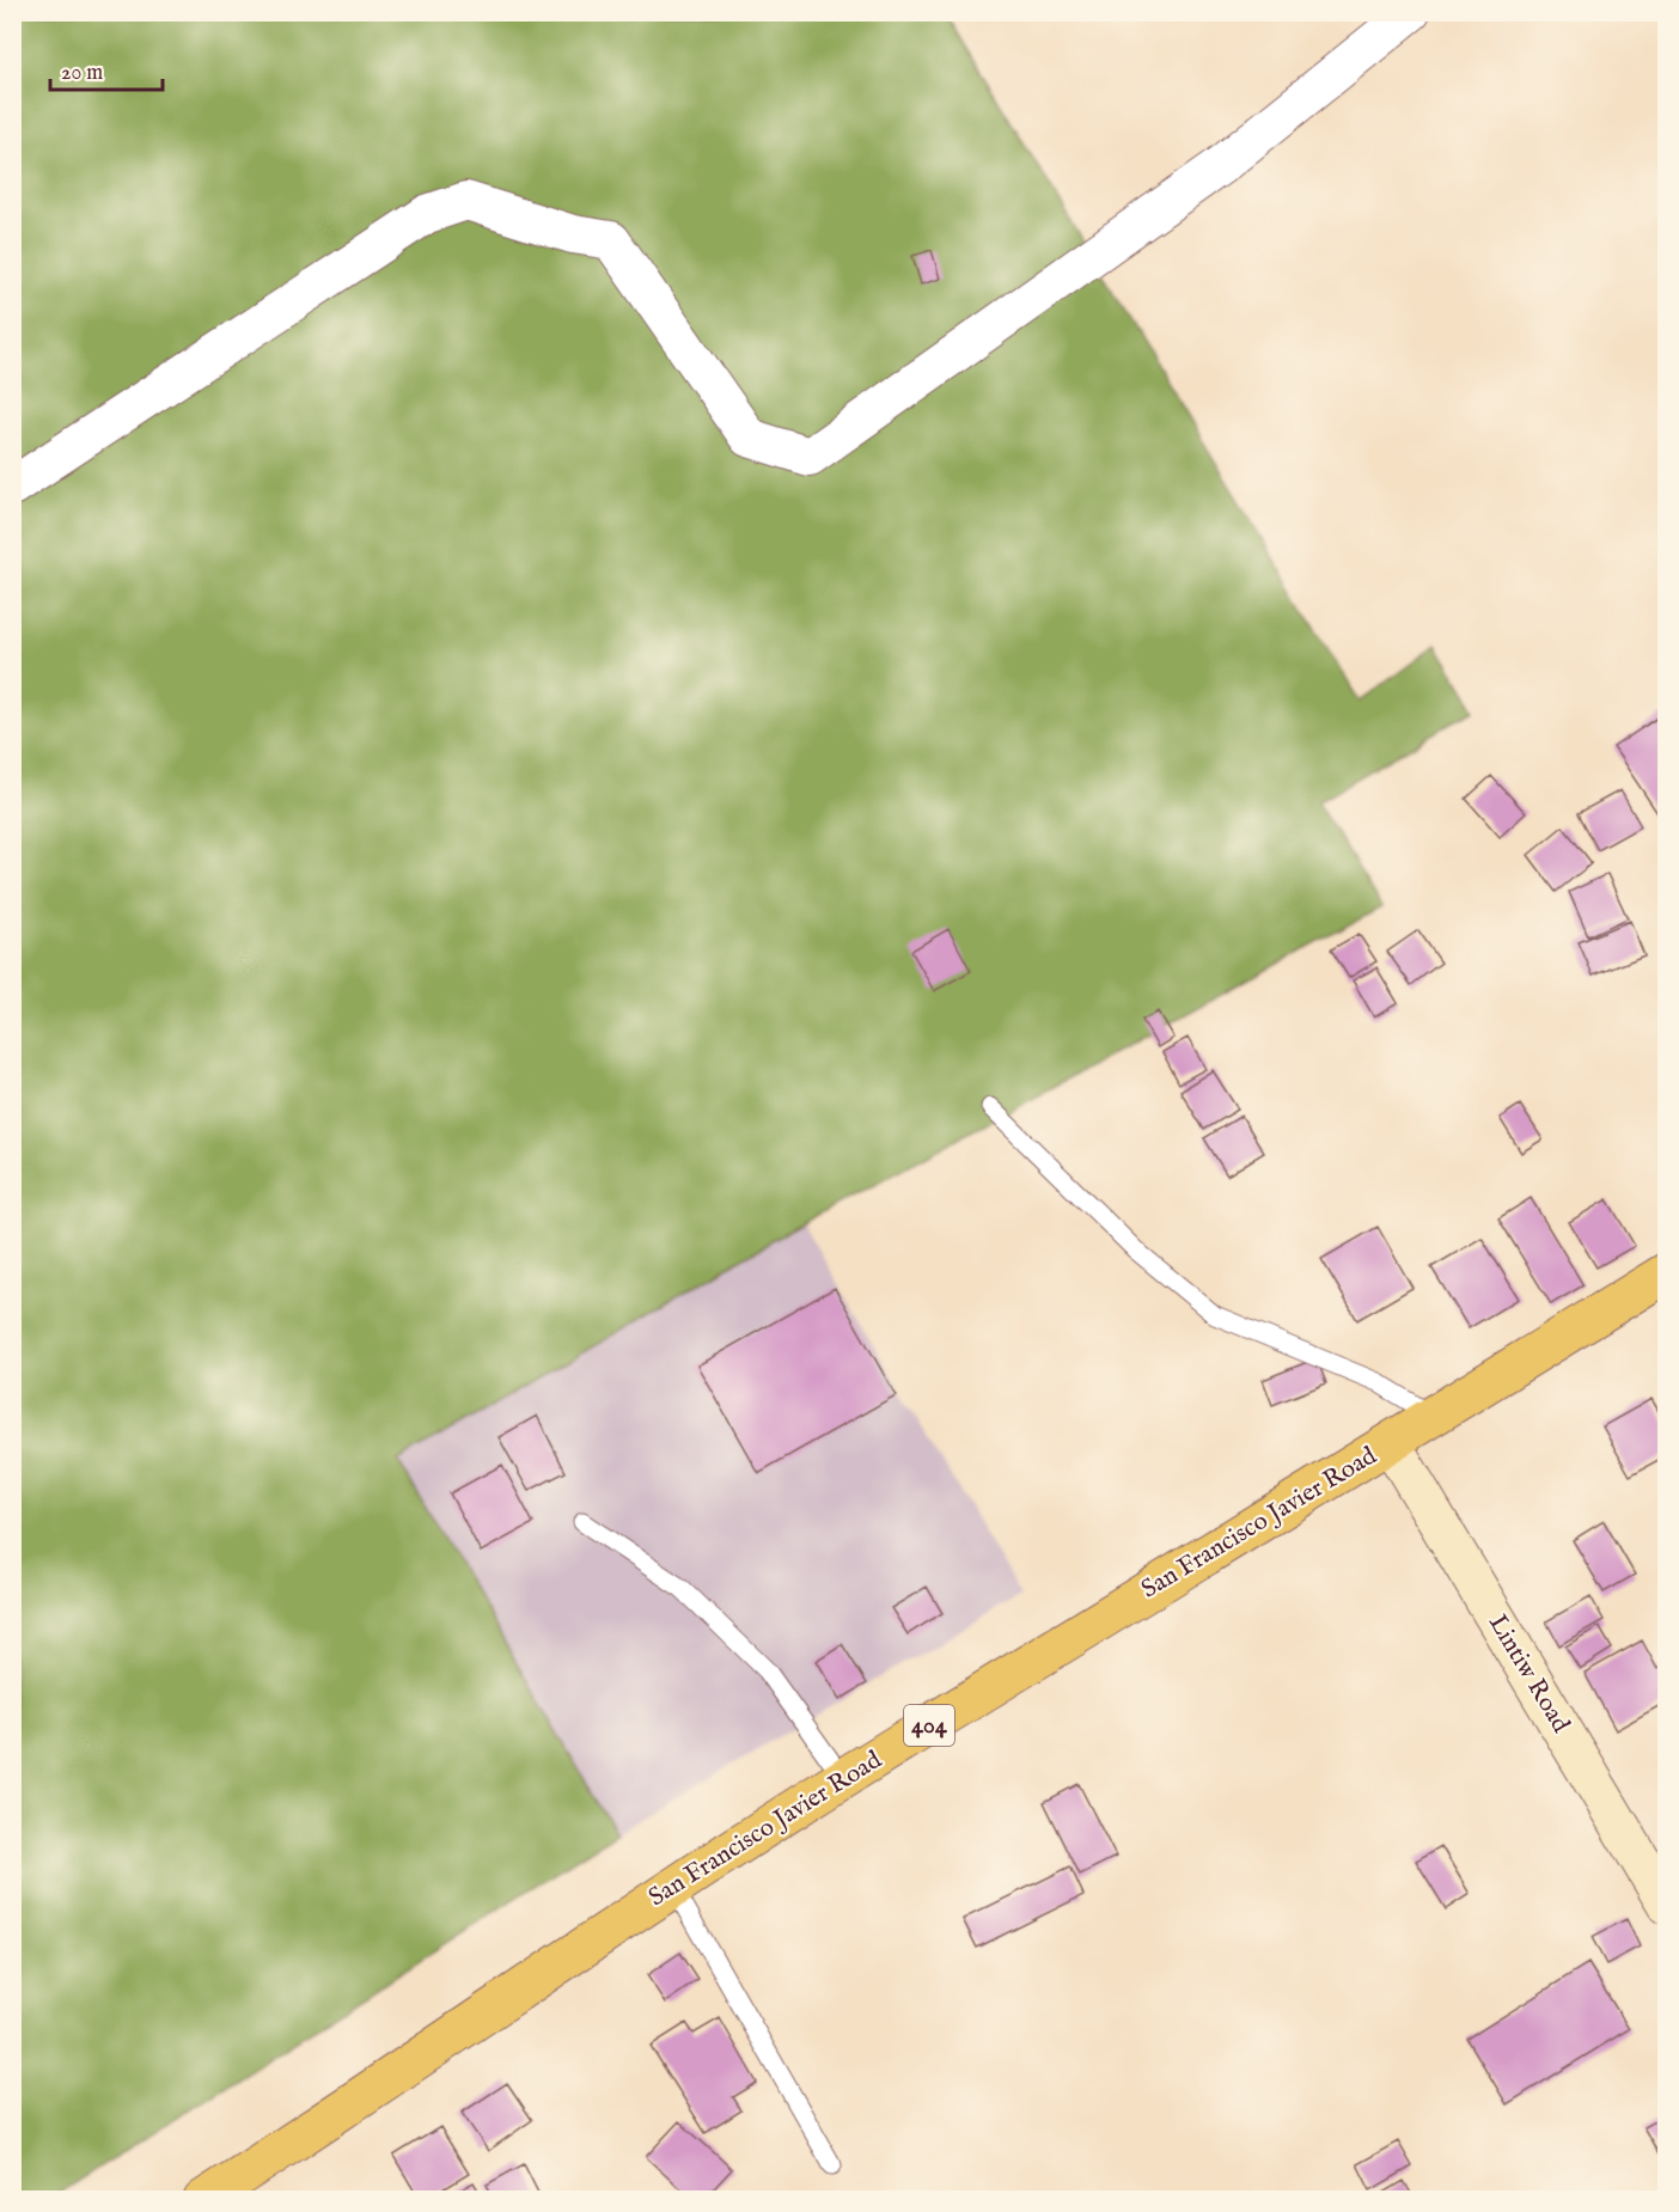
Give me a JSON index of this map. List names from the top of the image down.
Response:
{
  "streets": {
    "main road": ["San Francisco Javier Road", "404"],
    "street": ["Lintiw Road"]
  },
  "crossings": [
    ["San Francisco Javier Road", "Lintiw Road"]
  ],
  "scale_bar": "20 m"
}
